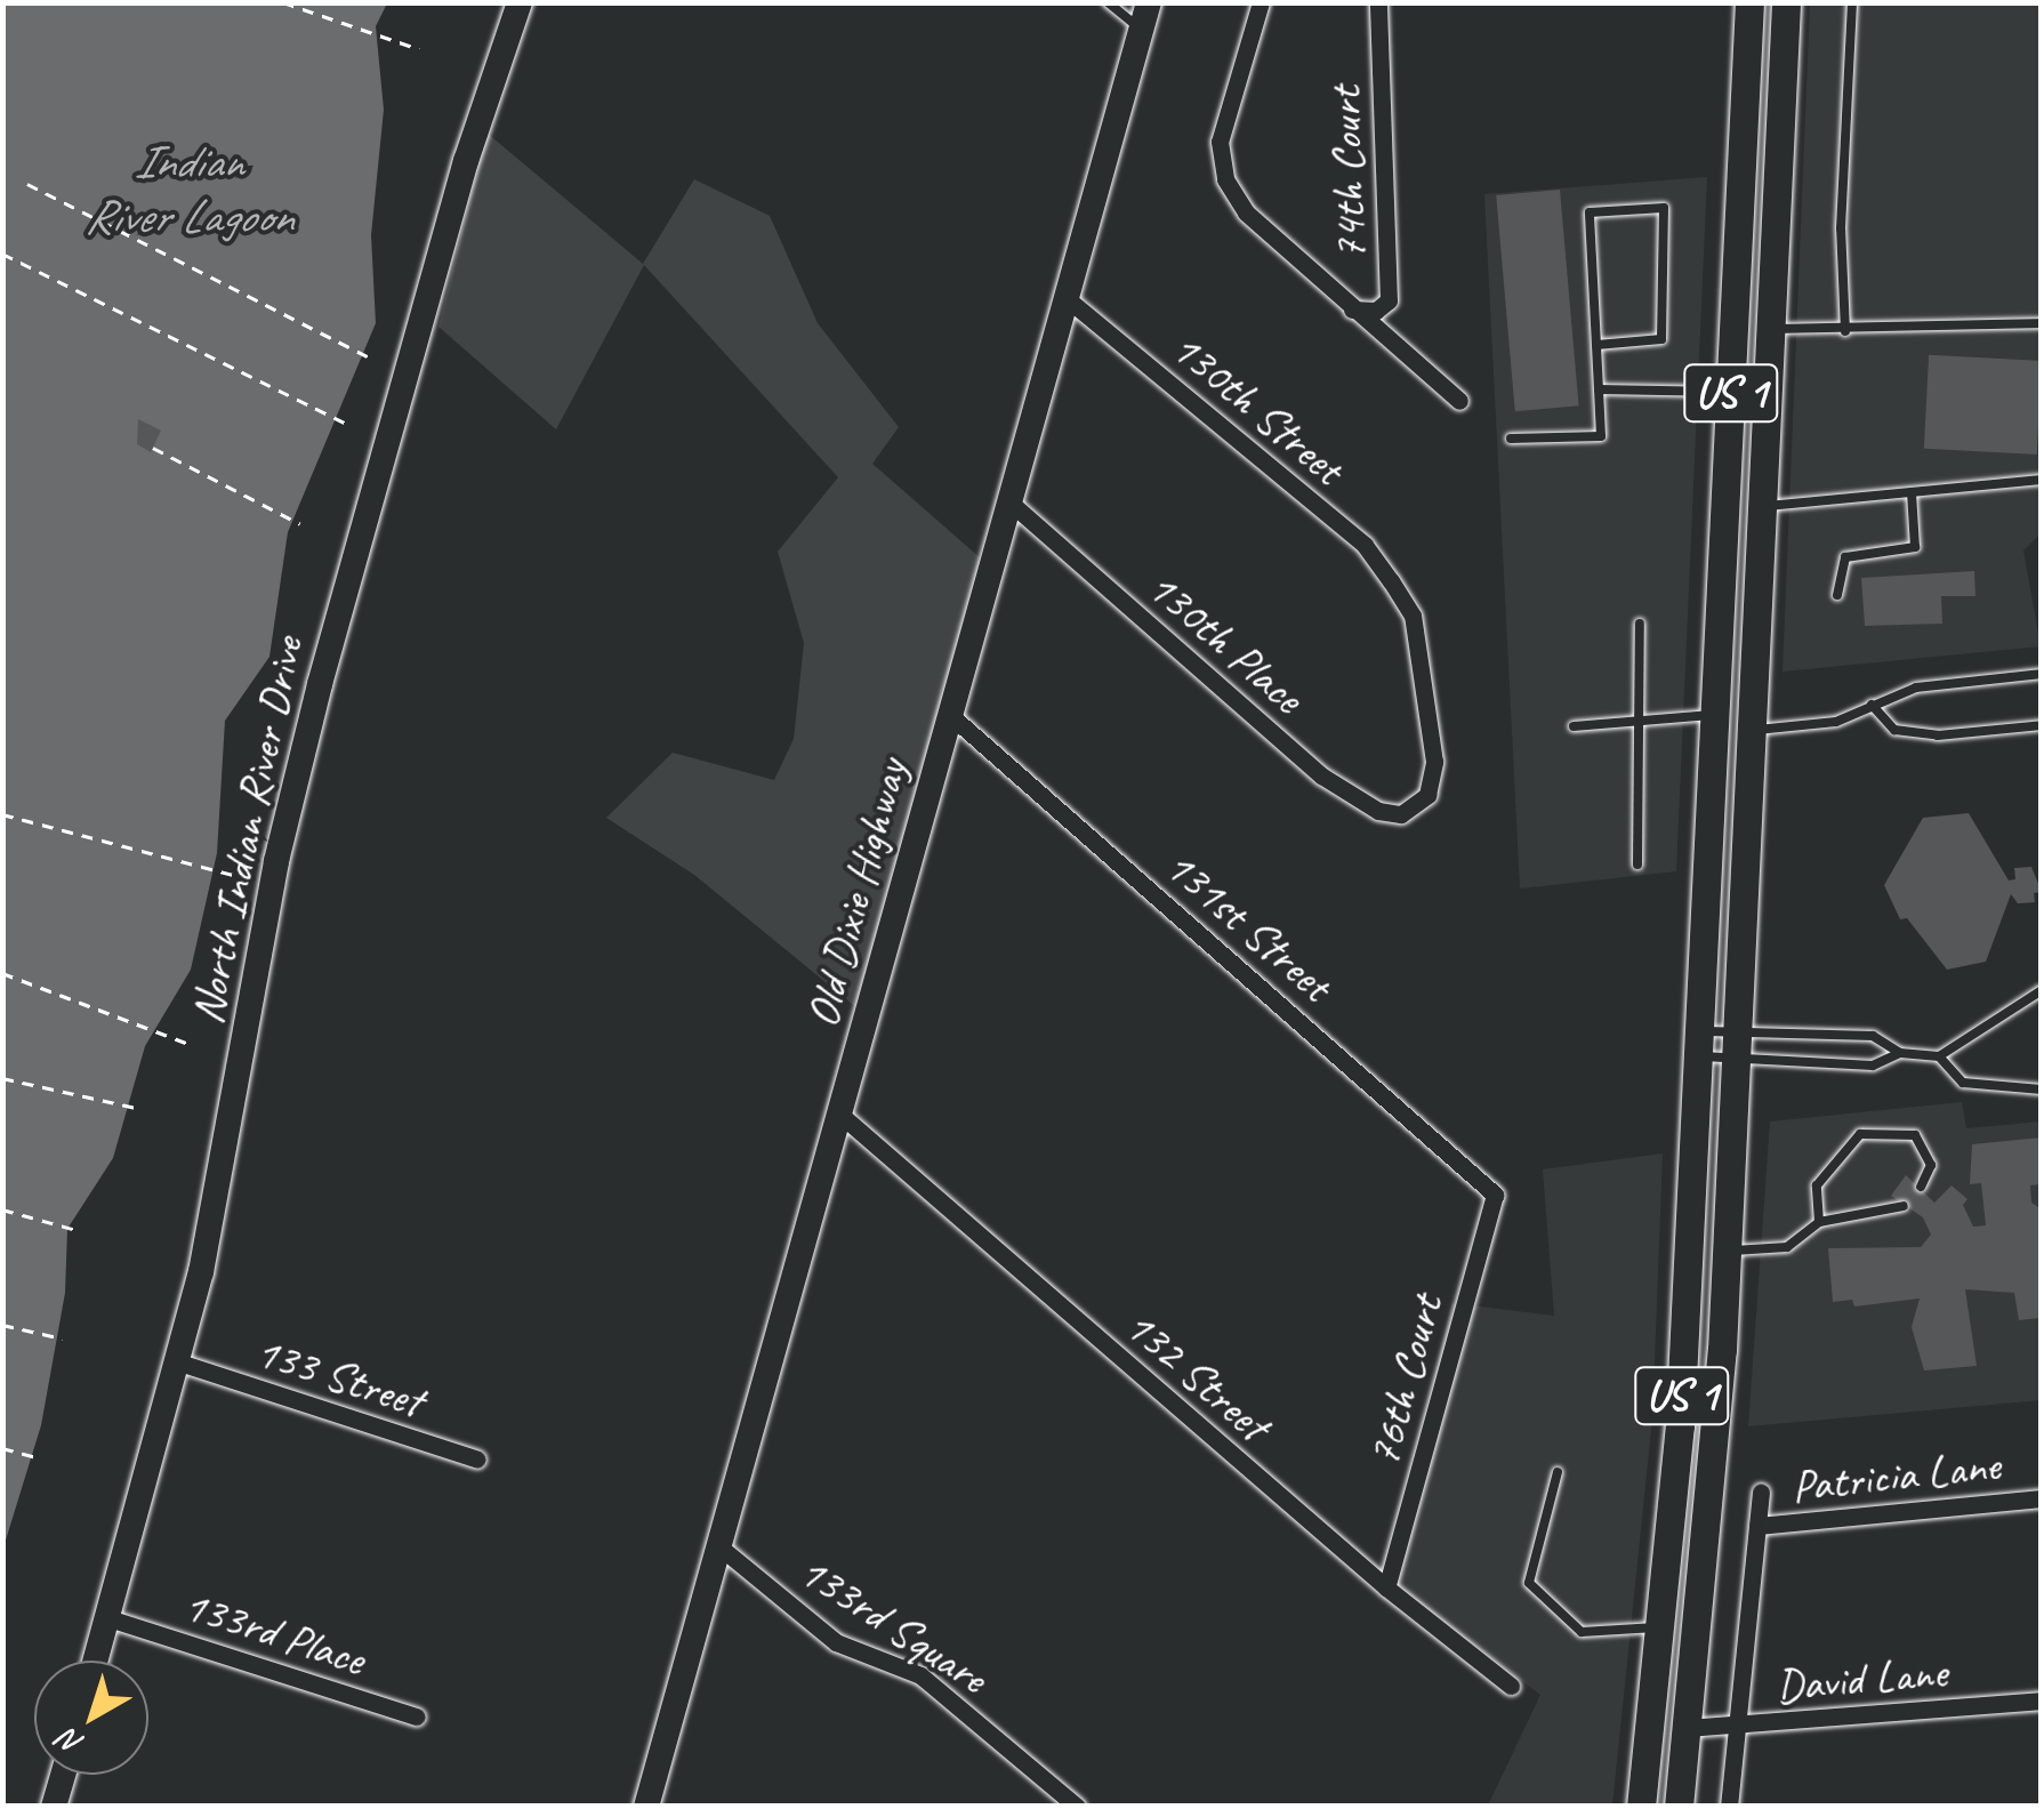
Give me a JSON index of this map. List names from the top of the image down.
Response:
{
  "streets": {
    "main road": ["US 1"],
    "street": [
      "74th Court",
      "130th Street",
      "130th Place",
      "North Indian River Drive",
      "Old Dixie Highway",
      "131st Street",
      "132 Street",
      "133 Street",
      "76th Court",
      "Patricia Lane",
      "133rd Square",
      "133rd Place",
      "David Lane"
    ]
  },
  "crossings": [
    ["US 1", "David Lane"],
    ["130th Street", "130th Place"],
    ["130th Street", "Old Dixie Highway"],
    ["130th Place", "Old Dixie Highway"],
    ["North Indian River Drive", "133 Street"],
    ["North Indian River Drive", "133rd Place"],
    ["Old Dixie Highway", "131st Street"],
    ["Old Dixie Highway", "132 Street"],
    ["Old Dixie Highway", "133rd Square"],
    ["131st Street", "76th Court"],
    ["132 Street", "76th Court"]
  ],
  "water": ["Indian River Lagoon"],
  "north": "bottom left"
}
